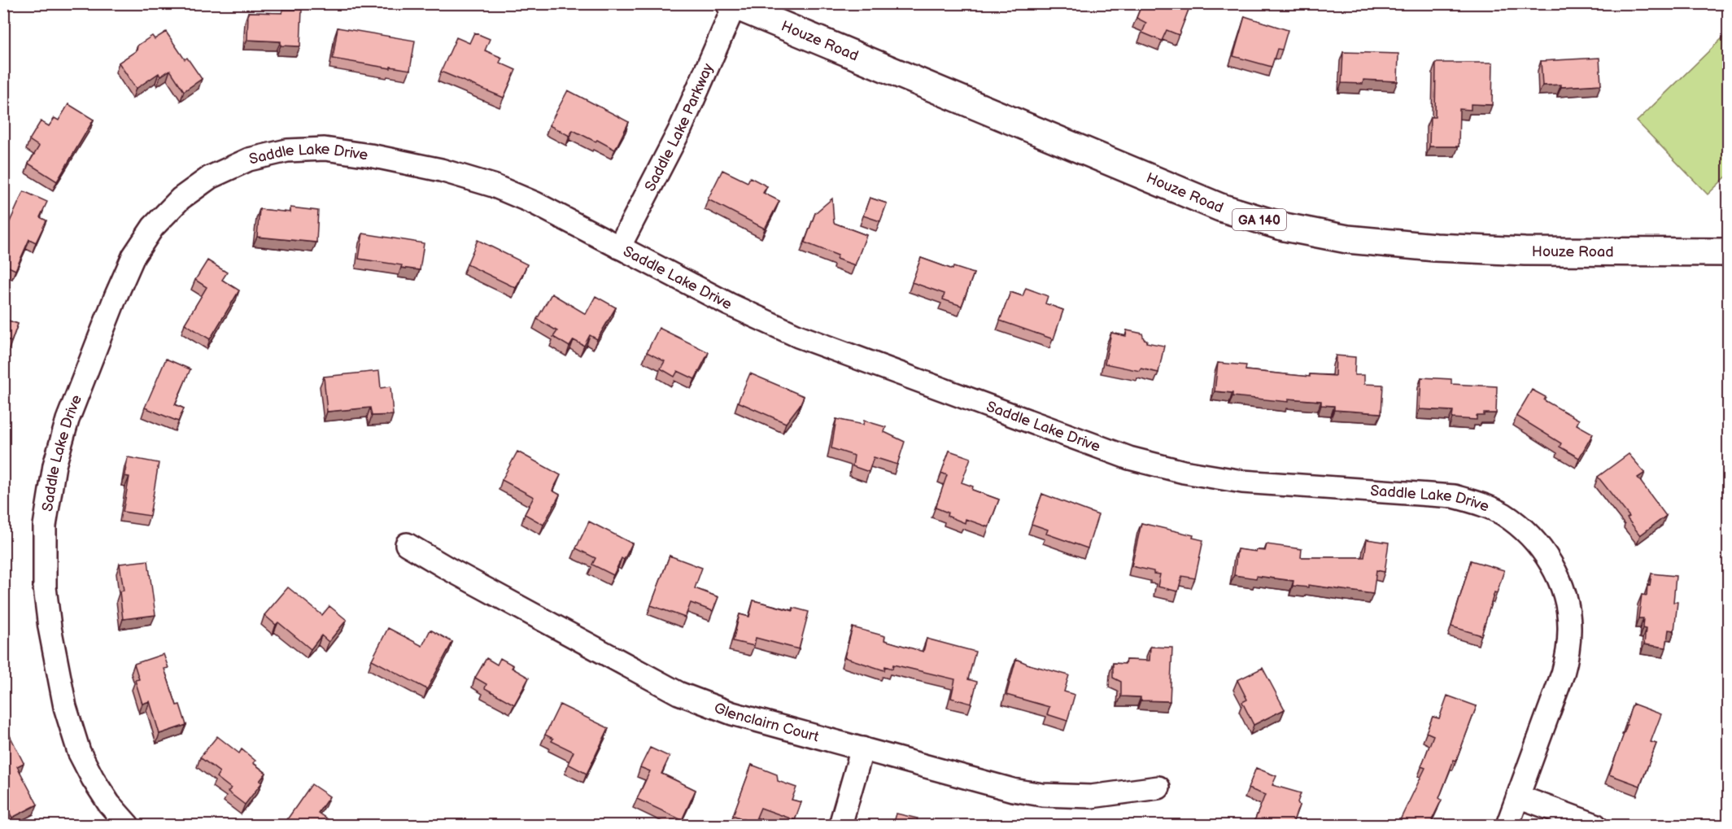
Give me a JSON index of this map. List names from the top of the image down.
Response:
{
  "streets": {
    "main road": ["Houze Road", "GA 140"],
    "street": ["Saddle Lake Parkway", "Saddle Lake Drive", "Glenclairn Court"]
  },
  "crossings": [
    ["Houze Road", "Saddle Lake Parkway"],
    ["Saddle Lake Parkway", "Saddle Lake Drive"]
  ]
}
